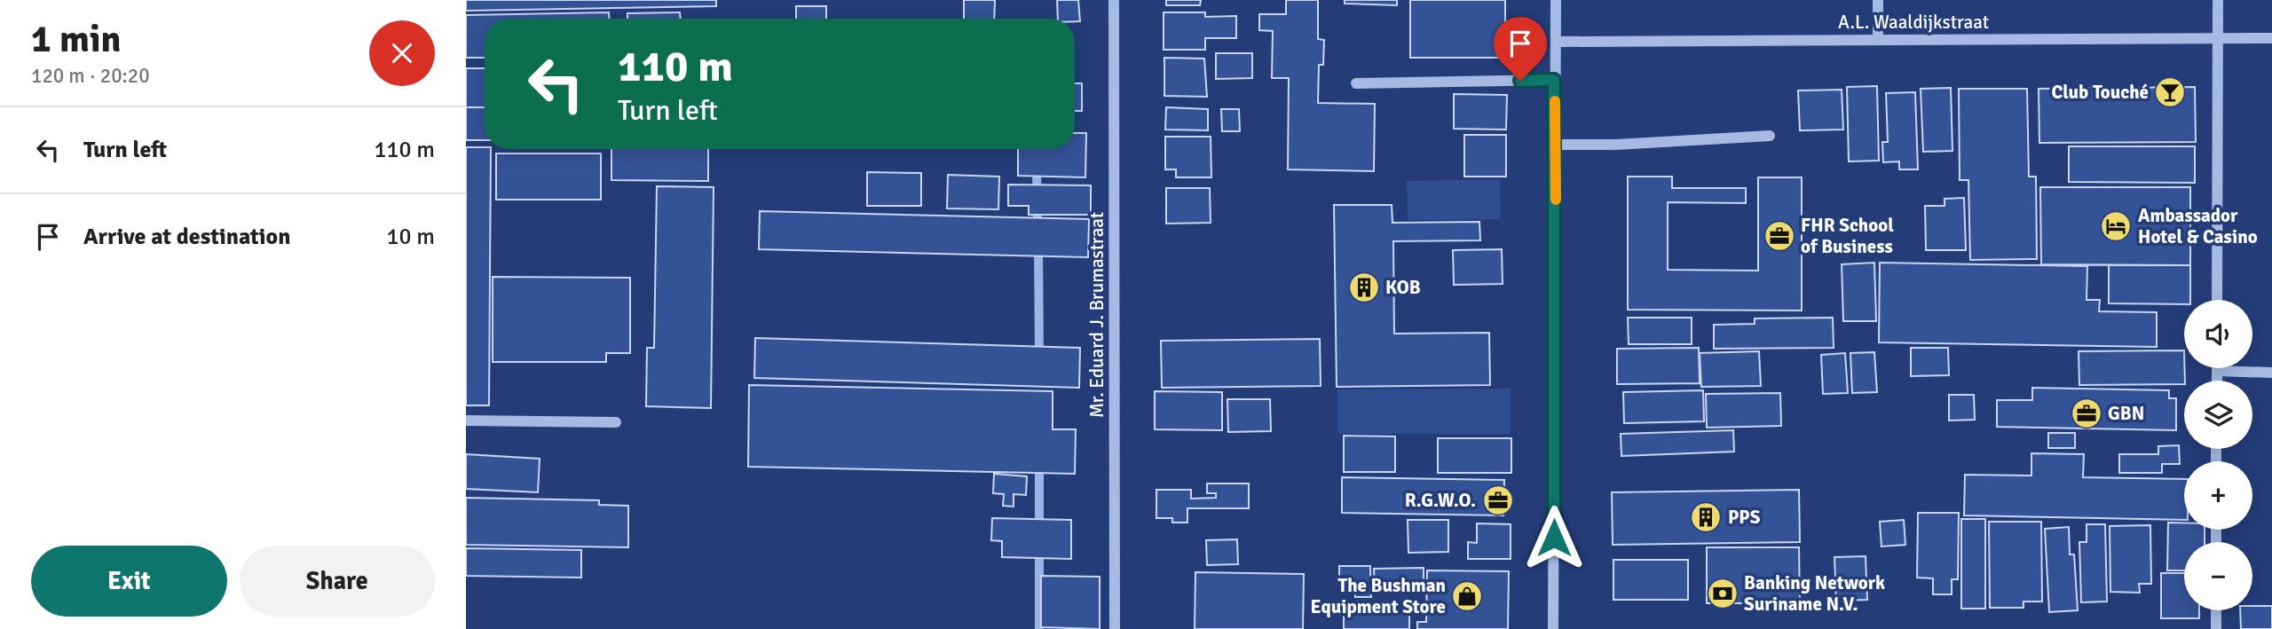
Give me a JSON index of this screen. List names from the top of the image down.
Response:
{
  "streets": {
    "street": ["A.L. Waaldijkstraat", "Mr. Eduard J. Brumastraat"]
  },
  "places": {
    "bar": ["Club Touché"],
    "hotel": ["Ambassador Hotel & Casino"],
    "office": ["FHR School of Business", "GBN", "R.G.W.O."],
    "building": ["KOB", "PPS"],
    "bank": ["Banking Network Suriname N.V."],
    "shop": ["The Bushman Equipment Store"]
  },
  "page": {
    "heading": ["1 min", "120 m · 20:20"],
    "turn": ["110 m", "Turn left"],
    "list": [
      {
        "name": "Turn left",
        "value": "110 m"
      },
      {
        "name": "Arrive at destination",
        "value": "10 m"
      }
    ],
    "map_buttons": ["+", "−"],
    "buttons": ["Exit", "Share"]
  }
}
